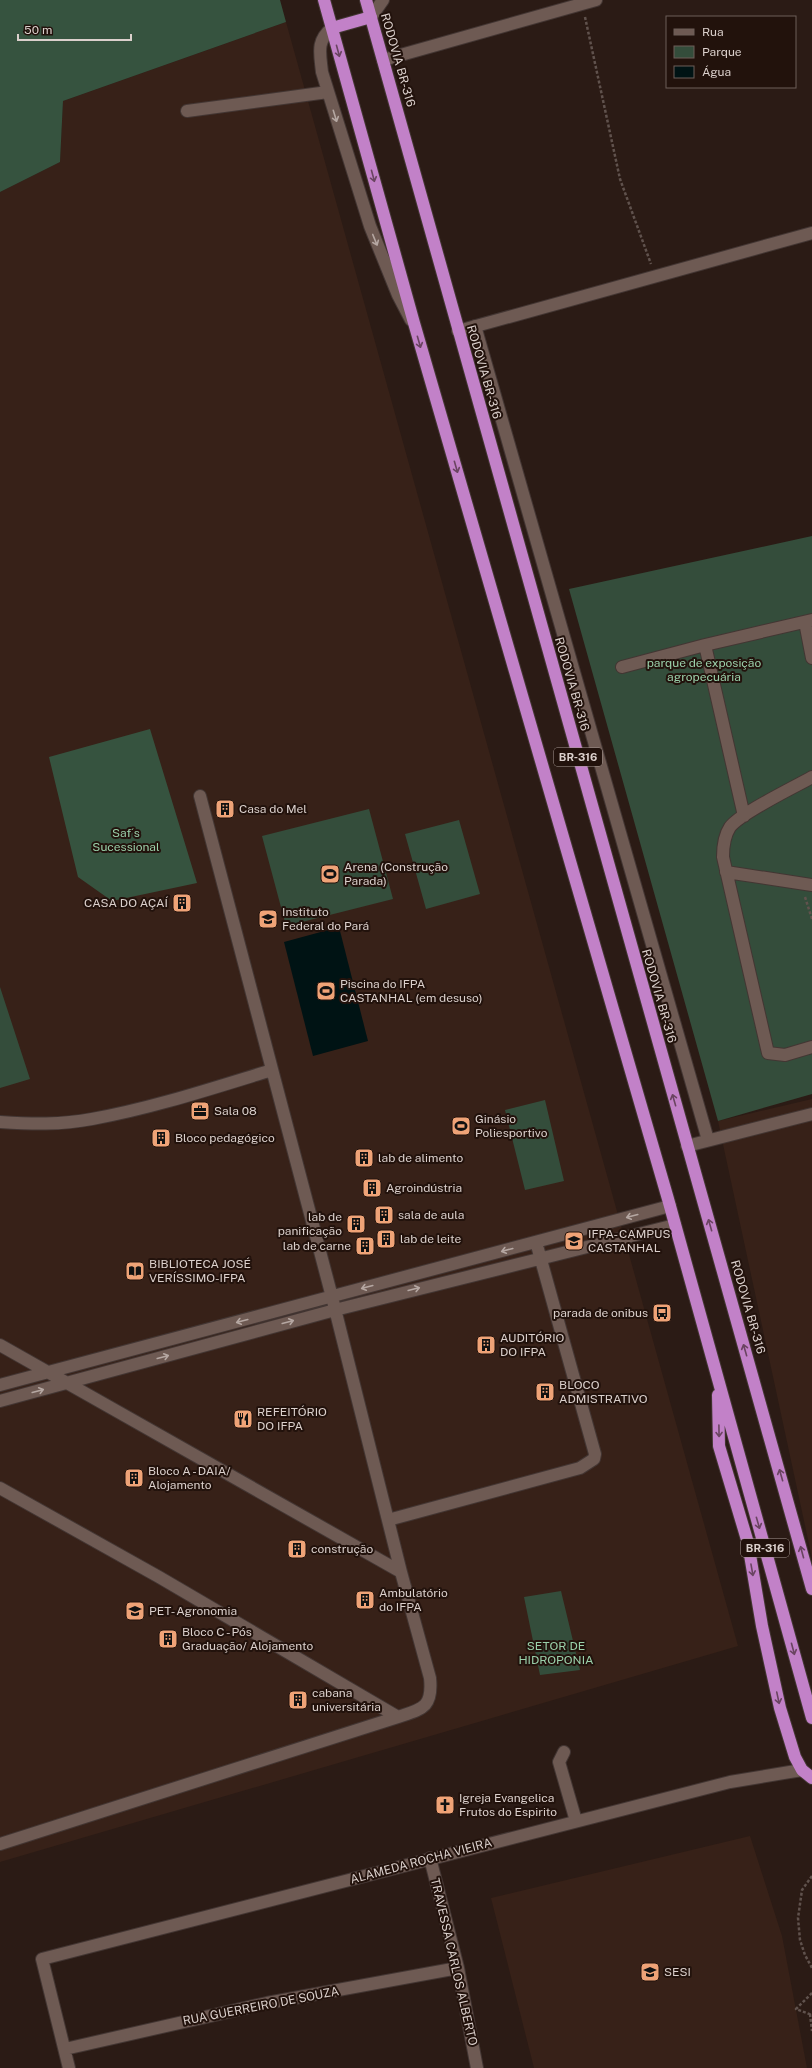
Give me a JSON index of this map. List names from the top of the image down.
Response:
{
  "streets": {
    "highway": ["RODOVIA BR-316", "BR-316"],
    "street": ["ALAMEDA ROCHA VIEIRA", "TRAVESSA CARLOS ALBERTO", "RUA GUERREIRO DE SOUZA"]
  },
  "crossings": [
    ["ALAMEDA ROCHA VIEIRA", "TRAVESSA CARLOS ALBERTO"],
    ["ALAMEDA ROCHA VIEIRA", "RUA GUERREIRO DE SOUZA"],
    ["TRAVESSA CARLOS ALBERTO", "RUA GUERREIRO DE SOUZA"]
  ],
  "parks": ["parque de exposição agropecuária", "Saf´s Sucessional", "SETOR DE HIDROPONIA"],
  "places": {
    "building": [
      "Casa do Mel",
      "CASA DO AÇAÍ",
      "Bloco pedagógico",
      "lab de alimento",
      "Agroindústria",
      "sala de aula",
      "lab de panificação",
      "lab de leite",
      "lab de carne",
      "AUDITÓRIO DO IFPA",
      "BLOCO ADMISTRATIVO",
      "Bloco A - DAIA/ Alojamento",
      "construção",
      "Ambulatório do IFPA",
      "Bloco C - Pós Graduação/ Alojamento",
      "cabana universitária"
    ],
    "sports": ["Arena (Construção Parada)", "Piscina do IFPA CASTANHAL (em desuso)", "Ginásio Poliesportivo"],
    "school or university": [
      "Instituto Federal do Pará",
      "IFPA- CAMPUS CASTANHAL",
      "PET- Agronomia",
      "SESI"
    ],
    "office": ["Sala 08"],
    "library": ["BIBLIOTECA JOSÉ VERÍSSIMO-IFPA"],
    "bus stop": ["parada de onibus"],
    "restaurant": ["REFEITÓRIO DO IFPA"],
    "church": ["Igreja Evangelica Frutos do Espirito"]
  },
  "legend": ["Rua", "Parque", "Água"],
  "scale_bar": "50 m"
}
